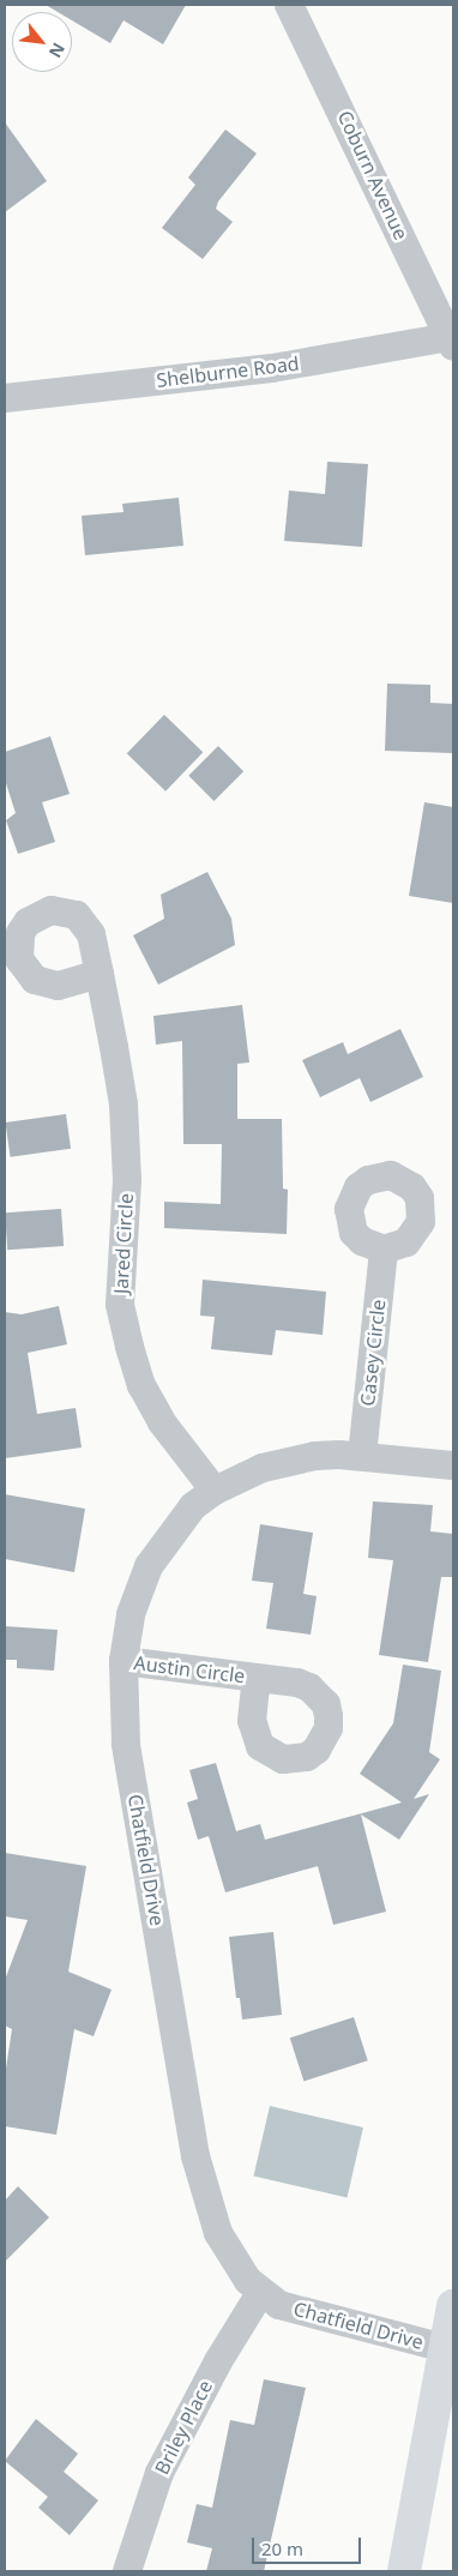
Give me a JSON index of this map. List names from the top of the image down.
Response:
{
  "streets": {
    "street": [
      "Coburn Avenue",
      "Shelburne Road",
      "Jared Circle",
      "Casey Circle",
      "Austin Circle",
      "Chatfield Drive",
      "Briley Place"
    ]
  },
  "crossings": [
    ["Coburn Avenue", "Shelburne Road"],
    ["Jared Circle", "Chatfield Drive"],
    ["Casey Circle", "Chatfield Drive"],
    ["Austin Circle", "Chatfield Drive"],
    ["Chatfield Drive", "Briley Place"]
  ],
  "scale_bar": "20 m",
  "north": "bottom right"
}
